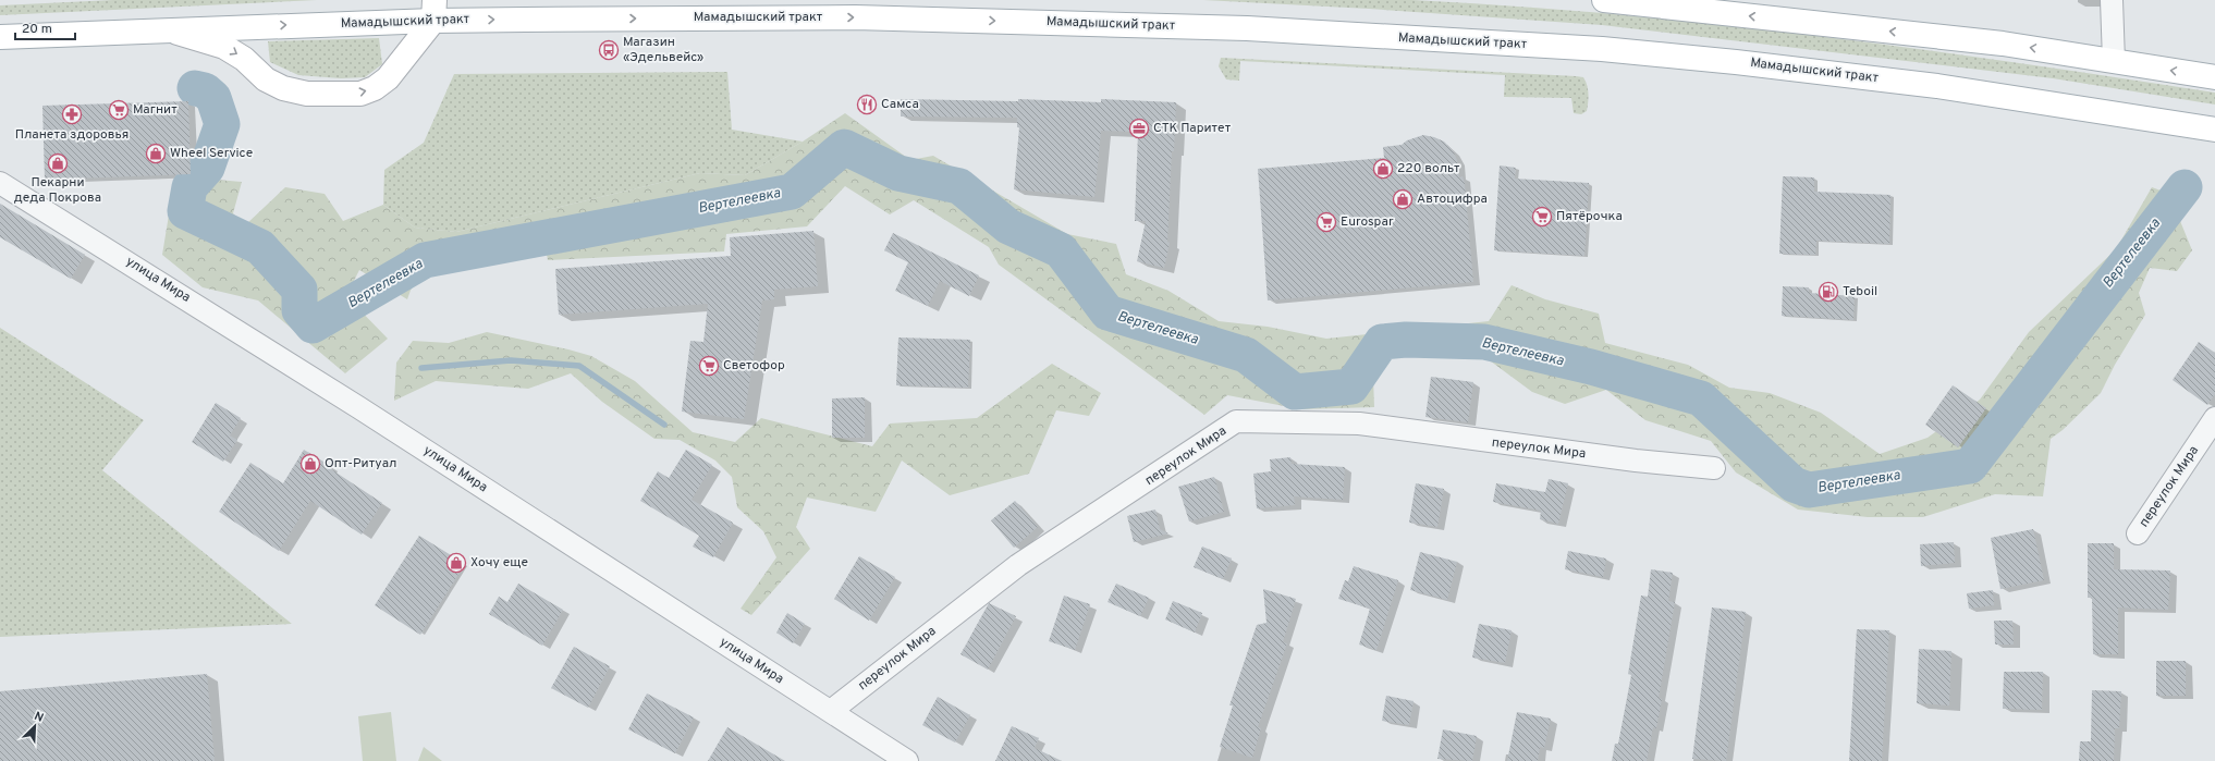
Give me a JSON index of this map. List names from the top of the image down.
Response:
{
  "streets": {
    "main road": ["Мамадышский тракт"],
    "street": ["улица Мира", "переулок Мира"]
  },
  "crossings": [
    ["улица Мира", "переулок Мира"]
  ],
  "one_way": ["Мамадышский тракт"],
  "water": ["Вертелеевка"],
  "places": {
    "bus stop": ["Магазин «Эдельвейс»"],
    "restaurant": ["Самса"],
    "supermarket": [
      "Магнит",
      "Пятёрочка",
      "Eurospar",
      "Светофор"
    ],
    "pharmacy": ["Планета здоровья"],
    "office": ["СТК Паритет"],
    "shop": [
      "Wheel Service",
      "Пекарни деда Покрова",
      "220 вольт",
      "Автоцифра",
      "Опт-Ритуал",
      "Хочу еще"
    ],
    "fuel station": ["Teboil"]
  },
  "scale_bar": "20 m",
  "north": "top right"
}
